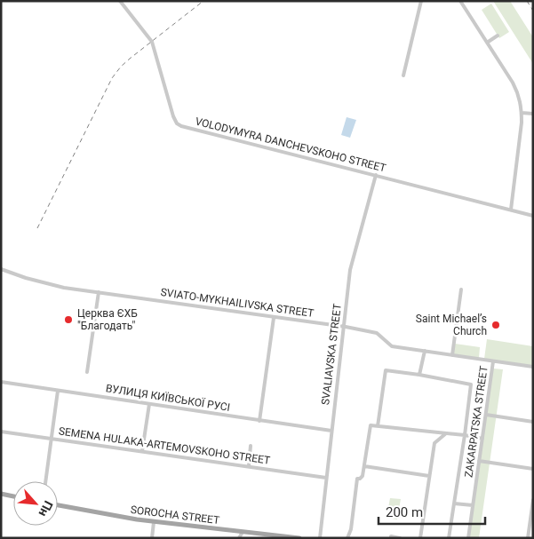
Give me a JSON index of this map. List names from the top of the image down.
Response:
{
  "streets": {
    "main road": ["SOROCHA STREET"],
    "street": [
      "VOLODYMYRA DANCHEVSKOHO STREET",
      "SVIATO-MYKHAILIVSKA STREET",
      "SVALIAVSKA STREET",
      "ВУЛИЦЯ КИЇВСЬКОЇ РУСІ",
      "ZAKARPATSKA STREET",
      "SEMENA HULAKA-ARTEMOVSKOHO STREET"
    ]
  },
  "crossings": [
    ["VOLODYMYRA DANCHEVSKOHO STREET", "SVALIAVSKA STREET"],
    ["SVIATO-MYKHAILIVSKA STREET", "SVALIAVSKA STREET"],
    ["SVIATO-MYKHAILIVSKA STREET", "ZAKARPATSKA STREET"],
    ["SVALIAVSKA STREET", "ВУЛИЦЯ КИЇВСЬКОЇ РУСІ"],
    ["SVALIAVSKA STREET", "SEMENA HULAKA-ARTEMOVSKOHO STREET"]
  ],
  "places": ["Церква ЄХБ \"Благодать\"", "Saint Michael’s Church"],
  "scale_bar": "200 m",
  "north": "bottom right"
}
